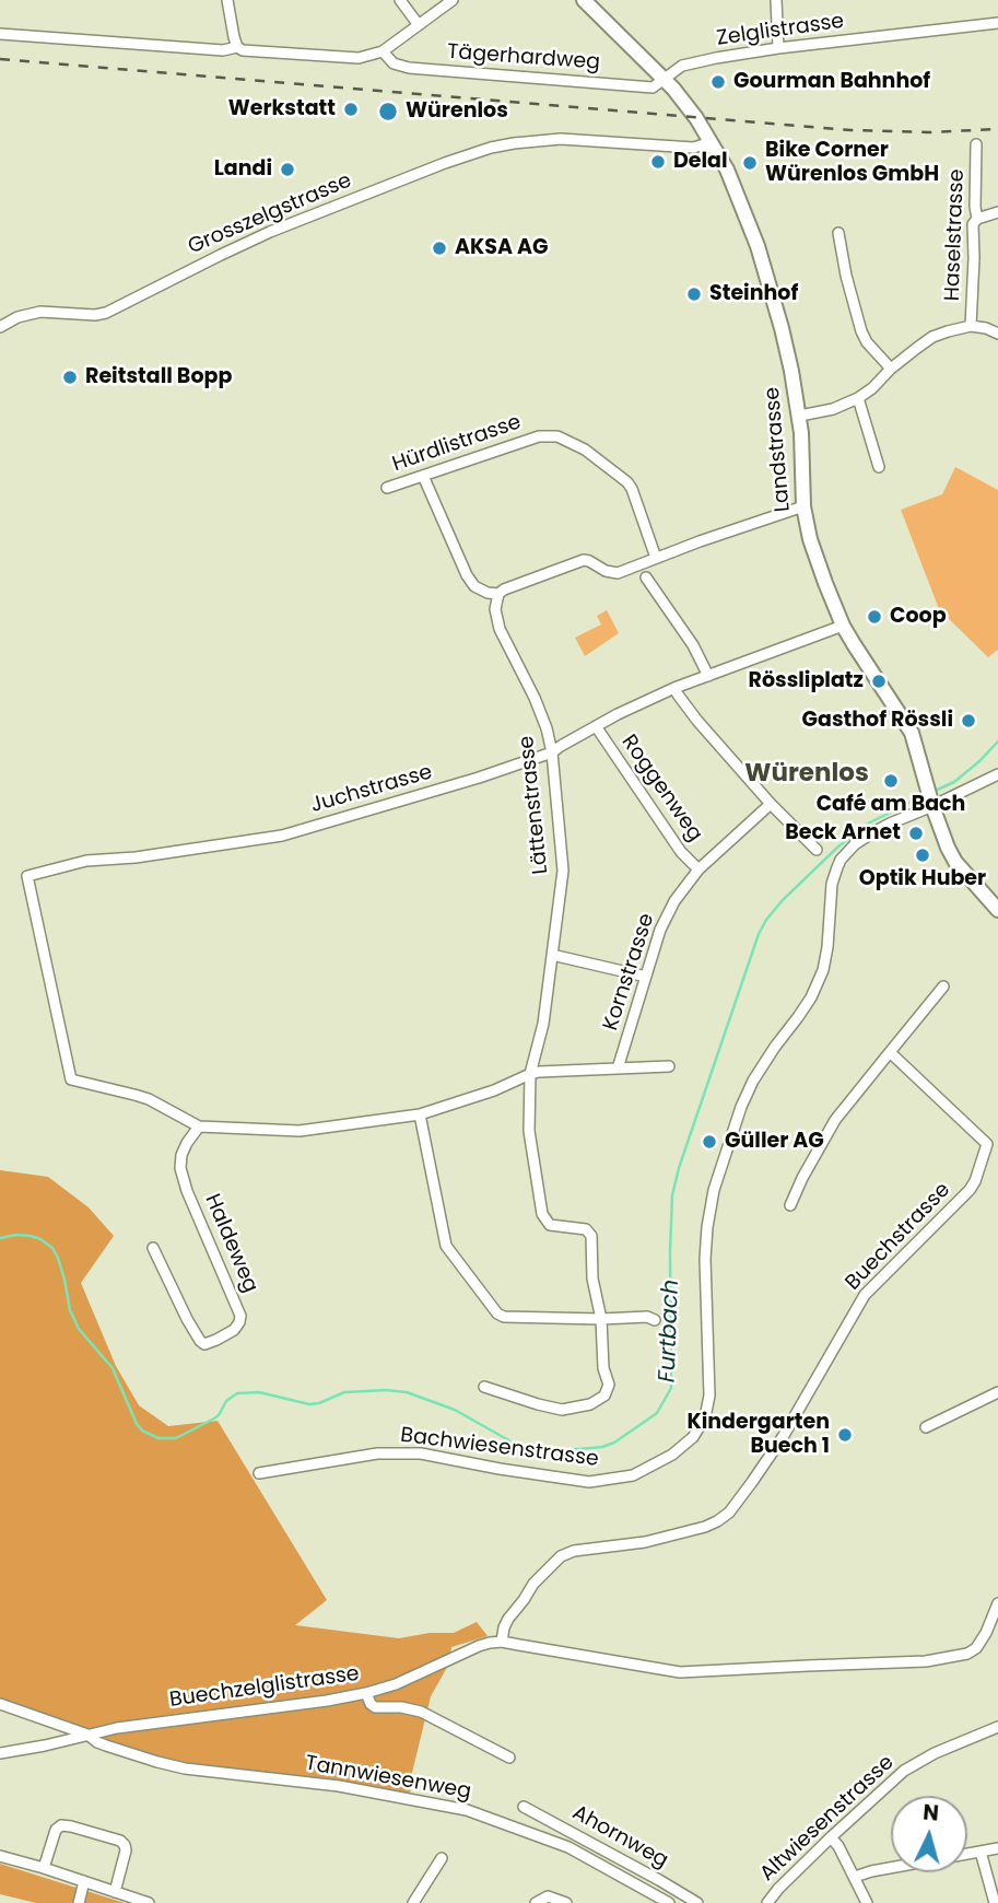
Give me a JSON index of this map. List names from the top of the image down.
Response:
{
  "streets": {
    "main road": ["Landstrasse"],
    "street": [
      "Zelglistrasse",
      "Tägerhardweg",
      "Grosszelgstrasse",
      "Haselstrasse",
      "Hürdlistrasse",
      "Roggenweg",
      "Juchstrasse",
      "Lättenstrasse",
      "Kornstrasse",
      "Buechstrasse",
      "Haldeweg",
      "Bachwiesenstrasse",
      "Buechzelglistrasse",
      "Tannwiesenweg",
      "Altwiesenstrasse",
      "Ahornweg"
    ]
  },
  "crossings": [
    ["Zelglistrasse", "Tägerhardweg"],
    ["Zelglistrasse", "Landstrasse"],
    ["Tägerhardweg", "Landstrasse"],
    ["Grosszelgstrasse", "Landstrasse"],
    ["Landstrasse", "Juchstrasse"],
    ["Landstrasse", "Bachwiesenstrasse"],
    ["Roggenweg", "Juchstrasse"],
    ["Roggenweg", "Kornstrasse"],
    ["Juchstrasse", "Lättenstrasse"],
    ["Juchstrasse", "Haldeweg"],
    ["Buechstrasse", "Buechzelglistrasse"],
    ["Buechzelglistrasse", "Tannwiesenweg"]
  ],
  "districts": ["Würenlos"],
  "water": ["Furtbach"],
  "places": [
    "Gourman Bahnhof",
    "Werkstatt",
    "Würenlos",
    "Delal",
    "Bike Corner Würenlos GmbH",
    "Landi",
    "AKSA AG",
    "Steinhof",
    "Reitstall Bopp",
    "Coop",
    "Rössliplatz",
    "Gasthof Rössli",
    "Café am Bach",
    "Beck Arnet",
    "Optik Huber",
    "Güller AG",
    "Kindergarten Buech 1"
  ],
  "north": "top"
}
